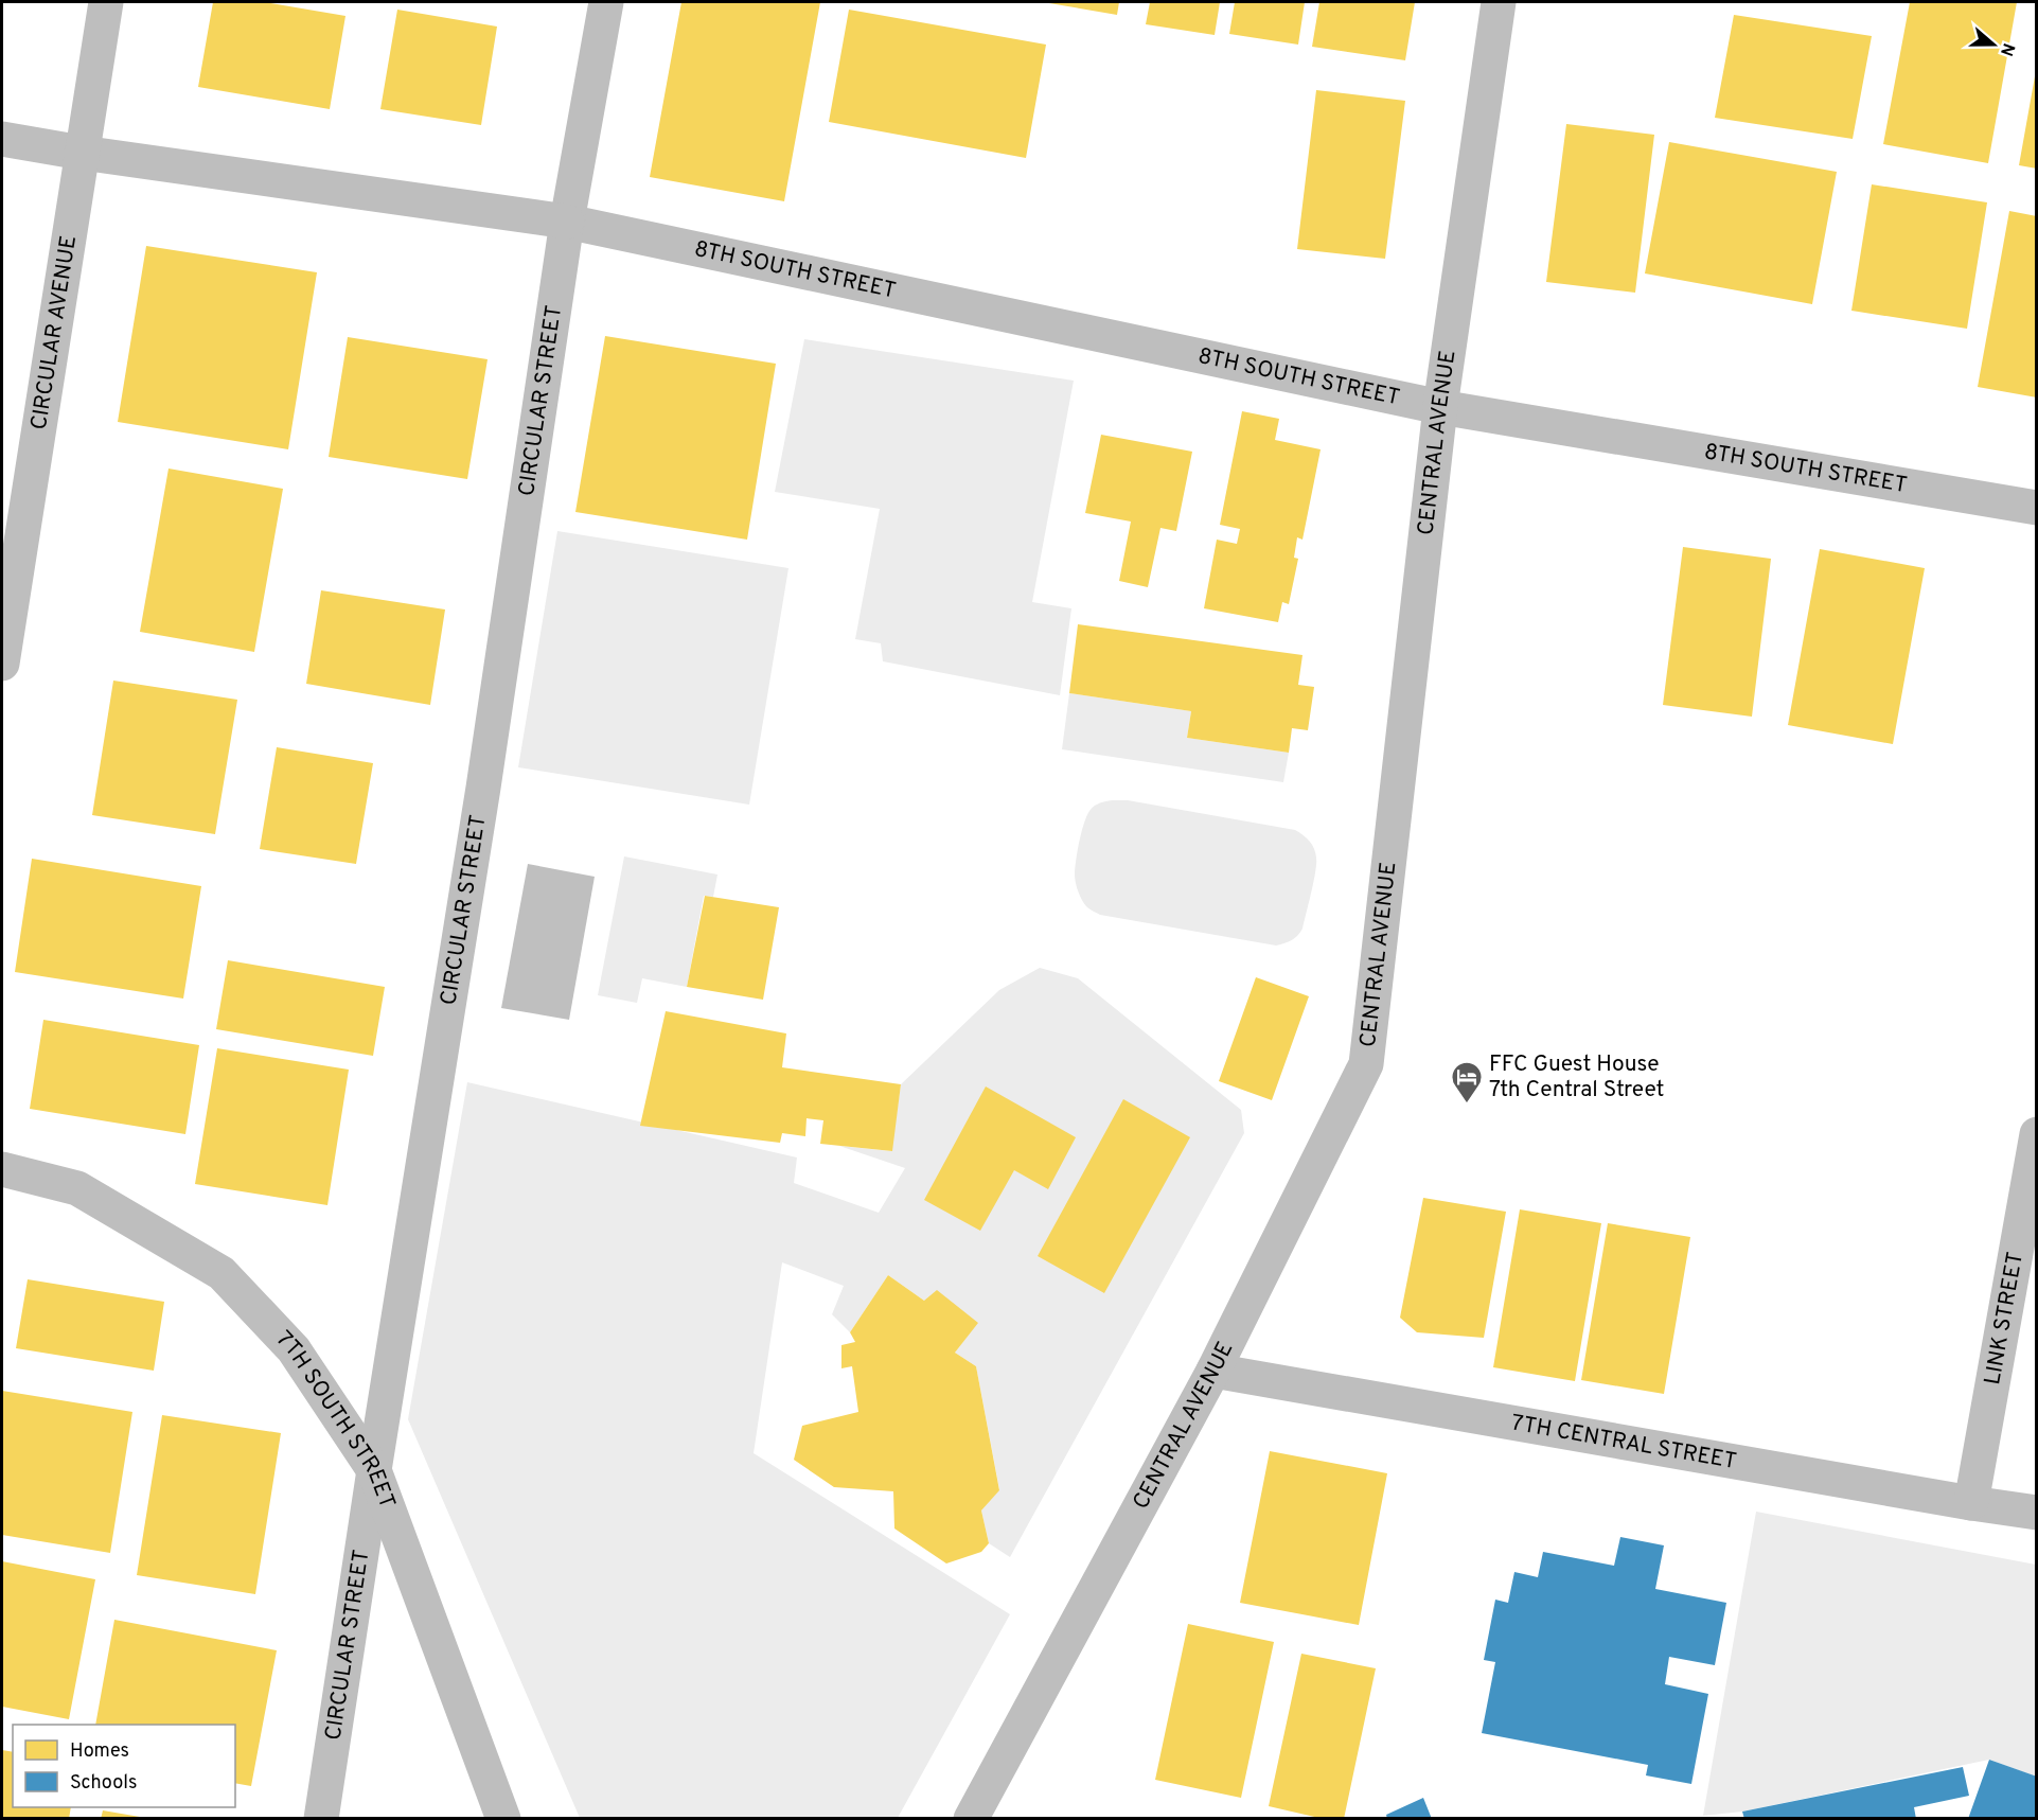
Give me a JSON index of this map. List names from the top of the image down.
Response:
{
  "streets": {
    "street": [
      "8TH SOUTH STREET",
      "CIRCULAR AVENUE",
      "CIRCULAR STREET",
      "CENTRAL AVENUE",
      "LINK STREET",
      "7TH SOUTH STREET",
      "7TH CENTRAL STREET"
    ]
  },
  "crossings": [
    ["8TH SOUTH STREET", "CIRCULAR AVENUE"],
    ["8TH SOUTH STREET", "CIRCULAR STREET"],
    ["8TH SOUTH STREET", "CENTRAL AVENUE"],
    ["CIRCULAR STREET", "7TH SOUTH STREET"],
    ["CENTRAL AVENUE", "7TH CENTRAL STREET"],
    ["LINK STREET", "7TH CENTRAL STREET"]
  ],
  "places": {
    "hotel": ["FFC Guest House 7th Central Street"]
  },
  "legend": ["Homes", "Schools"],
  "north": "right"
}
